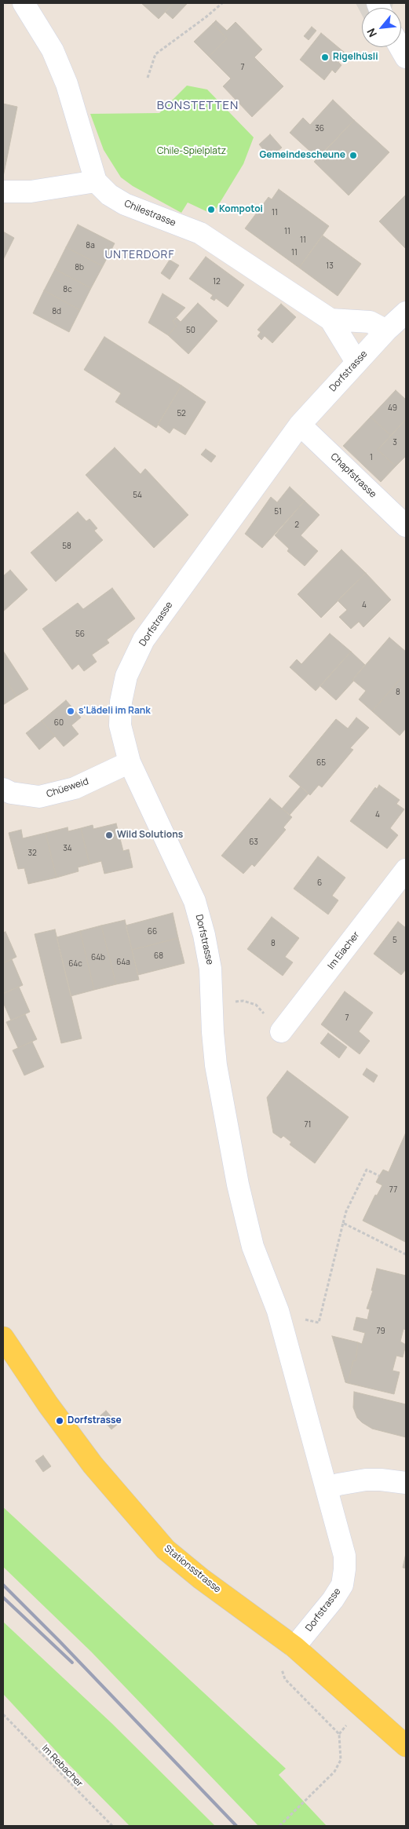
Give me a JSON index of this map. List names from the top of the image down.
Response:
{
  "streets": {
    "main road": ["Stationsstrasse"],
    "street": [
      "Chilestrasse",
      "Dorfstrasse",
      "Chapfstrasse",
      "Chüeweid",
      "Im Eiacher"
    ],
    "path": ["Im Rebacher"]
  },
  "crossings": [
    ["Chilestrasse", "Dorfstrasse"],
    ["Dorfstrasse", "Chapfstrasse"],
    ["Dorfstrasse", "Chüeweid"],
    ["Dorfstrasse", "Stationsstrasse"]
  ],
  "districts": ["BONSTETTEN", "UNTERDORF"],
  "parks": ["Chile-Spielplatz"],
  "places": [
    "Rigelhüsli",
    "Gemeindescheune",
    "Kompotoi",
    "s'Lädeli im Rank",
    "Wild Solutions",
    "Dorfstrasse"
  ],
  "house_numbers": [
    "7",
    "36",
    "11",
    "11",
    "11",
    "8a",
    "11",
    "13",
    "8b",
    "12",
    "8c",
    "8d",
    "50",
    "49",
    "52",
    "3",
    "1",
    "54",
    "51",
    "2",
    "58",
    "4",
    "56",
    "8",
    "60",
    "65",
    "4",
    "63",
    "34",
    "32",
    "6",
    "66",
    "5",
    "8",
    "68",
    "64b",
    "64a",
    "64c",
    "7",
    "71",
    "77",
    "79"
  ],
  "north": "bottom left"
}
